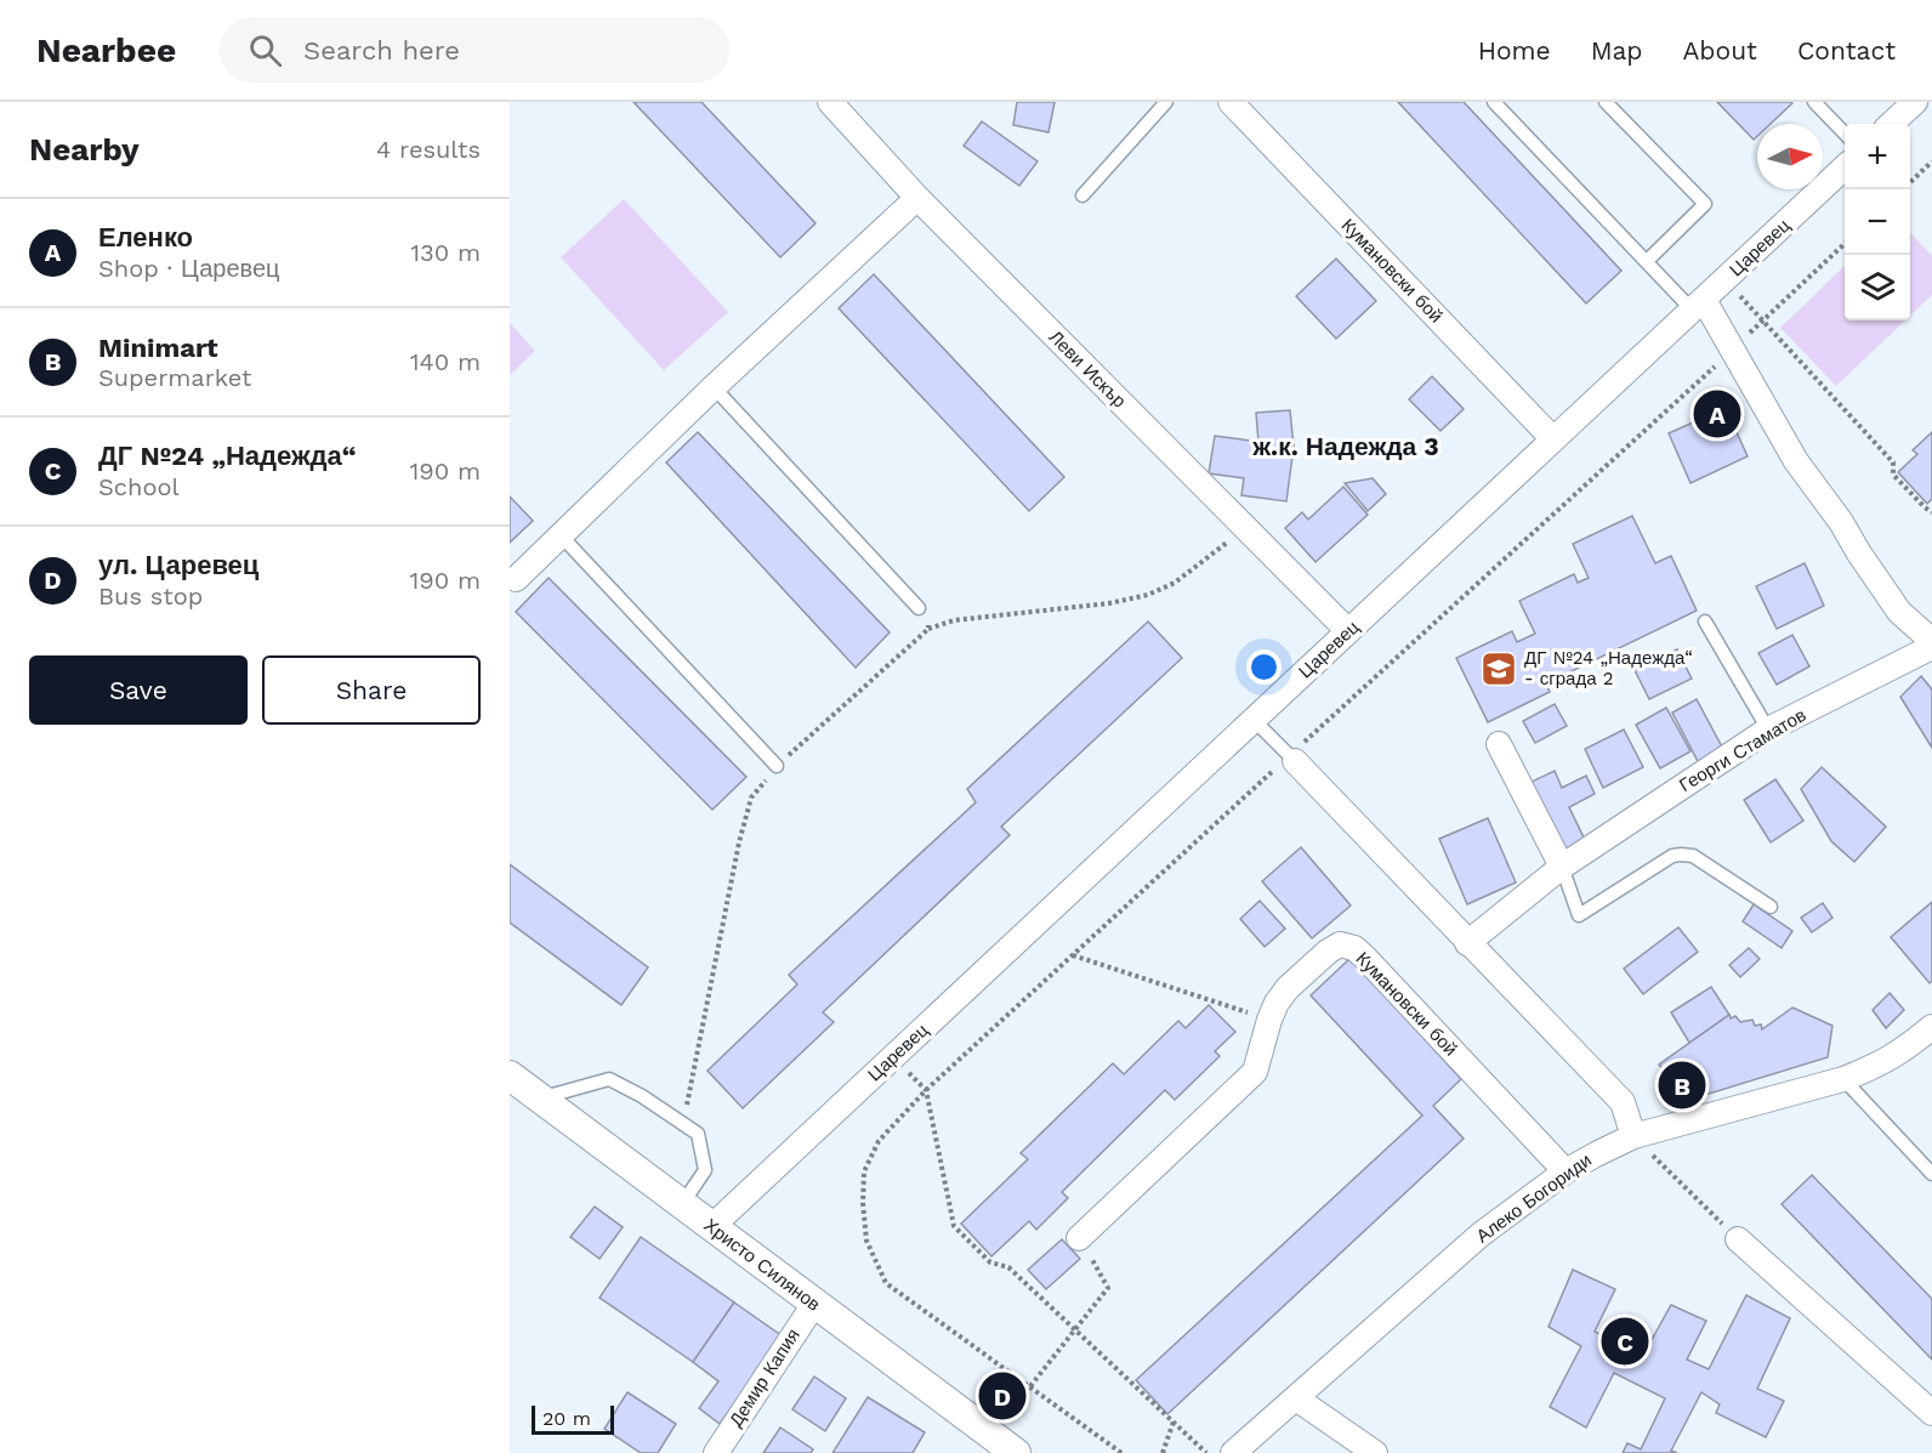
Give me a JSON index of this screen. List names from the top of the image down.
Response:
{
  "streets": {
    "street": [
      "Царевец",
      "Кумановски бой",
      "Леви Искър",
      "Георги Стаматов",
      "Алеко Богориди",
      "Христо Силянов",
      "Демир Капия"
    ]
  },
  "crossings": [
    ["Царевец", "Кумановски бой"],
    ["Царевец", "Леви Искър"],
    ["Царевец", "Христо Силянов"],
    ["Кумановски бой", "Алеко Богориди"],
    ["Христо Силянов", "Демир Капия"]
  ],
  "districts": ["ж.к. Надежда 3"],
  "places": {
    "school or university": ["ДГ №24 „Надежда“ - сграда 2"]
  },
  "scale_bar": "20 m",
  "north": "right",
  "page": {
    "header": "Nearbee",
    "search": "Search here",
    "nav": [
      "Home",
      "Map",
      "About",
      "Contact"
    ],
    "heading": ["Nearby", "4 results"],
    "map_buttons": ["+", "−"],
    "list": [
      {
        "mark": "A",
        "name": "Еленко",
        "note": "Shop · Царевец",
        "value": "130 m"
      },
      {
        "mark": "B",
        "name": "Minimart",
        "note": "Supermarket",
        "value": "140 m"
      },
      {
        "mark": "C",
        "name": "ДГ №24 „Надежда“",
        "note": "School",
        "value": "190 m"
      },
      {
        "mark": "D",
        "name": "ул. Царевец",
        "note": "Bus stop",
        "value": "190 m"
      }
    ],
    "pins": [
      "A",
      "B",
      "C",
      "D"
    ],
    "buttons": ["Save", "Share"],
    "scale": "20 m"
  }
}
